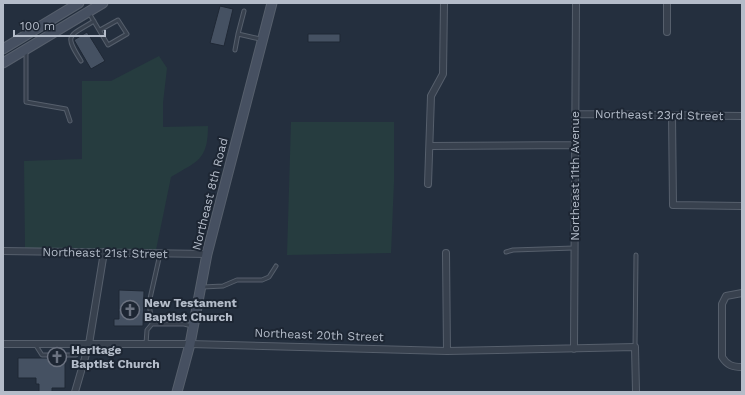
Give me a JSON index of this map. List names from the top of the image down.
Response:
{
  "streets": {
    "main road": ["Northeast 8th Road"],
    "street": [
      "Northeast 23rd Street",
      "Northeast 11th Avenue",
      "Northeast 21st Street",
      "Northeast 20th Street"
    ]
  },
  "crossings": [
    ["Northeast 23rd Street", "Northeast 11th Avenue"],
    ["Northeast 11th Avenue", "Northeast 20th Street"],
    ["Northeast 8th Road", "Northeast 21st Street"],
    ["Northeast 8th Road", "Northeast 20th Street"]
  ],
  "places": {
    "church": ["New Testament Baptist Church", "Heritage Baptist Church"]
  },
  "scale_bar": "100 m"
}
